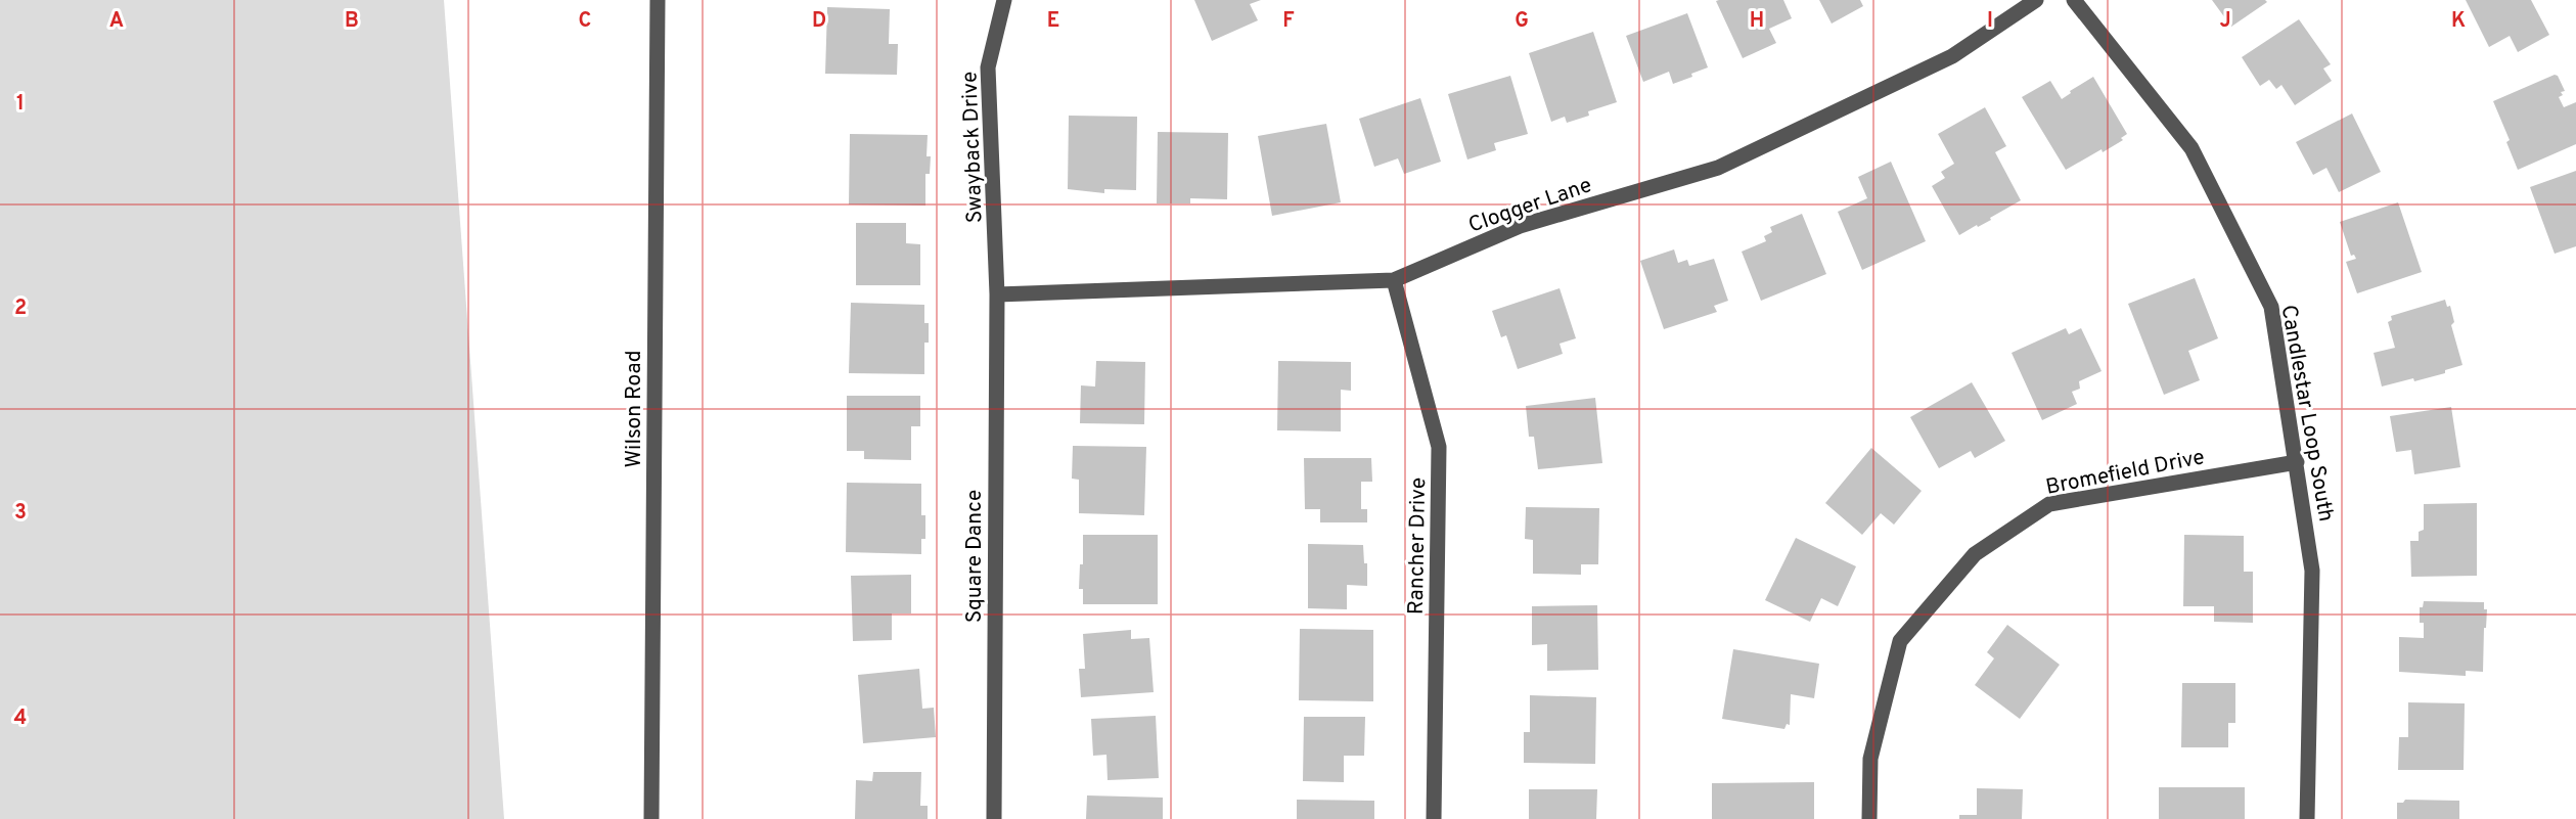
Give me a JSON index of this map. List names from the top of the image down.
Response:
{
  "streets": {
    "street": [
      "Swayback Drive",
      "Clogger Lane",
      "Wilson Road",
      "Candlestar Loop South",
      "Bromefield Drive",
      "Rancher Drive",
      "Square Dance"
    ]
  },
  "crossings": [
    ["Swayback Drive", "Clogger Lane"],
    ["Swayback Drive", "Square Dance"],
    ["Clogger Lane", "Rancher Drive"],
    ["Clogger Lane", "Square Dance"],
    ["Candlestar Loop South", "Bromefield Drive"]
  ],
  "grid": {
    "columns": [
      "A",
      "B",
      "C",
      "D",
      "E",
      "F",
      "G",
      "H",
      "I",
      "J",
      "K"
    ],
    "rows": [
      "1",
      "2",
      "3",
      "4"
    ]
  }
}
